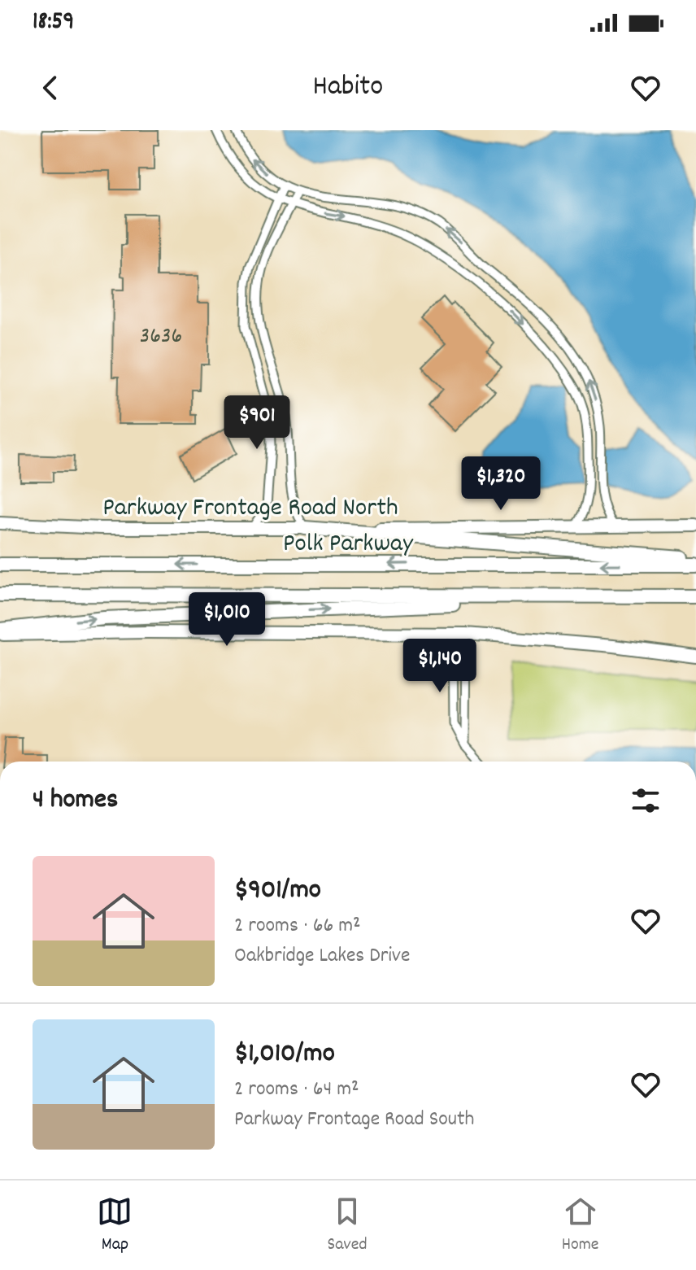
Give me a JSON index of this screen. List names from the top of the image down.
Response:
{
  "streets": {
    "highway": ["Polk Parkway"],
    "main road": ["Parkway Frontage Road North"]
  },
  "house_numbers": ["3636"],
  "page": {
    "status": "18:59",
    "header": "Habito",
    "price": [
      "$901",
      "$1,320",
      "$1,010",
      "$1,140"
    ],
    "heading": "4 homes",
    "list": [
      {
        "name": "$901/mo",
        "note": "2 rooms · 66 m² · Oakbridge Lakes Drive"
      },
      {
        "name": "$1,010/mo",
        "note": "2 rooms · 64 m² · Parkway Frontage Road South"
      }
    ],
    "tabs": ["Map", "Saved", "Home"]
  }
}
